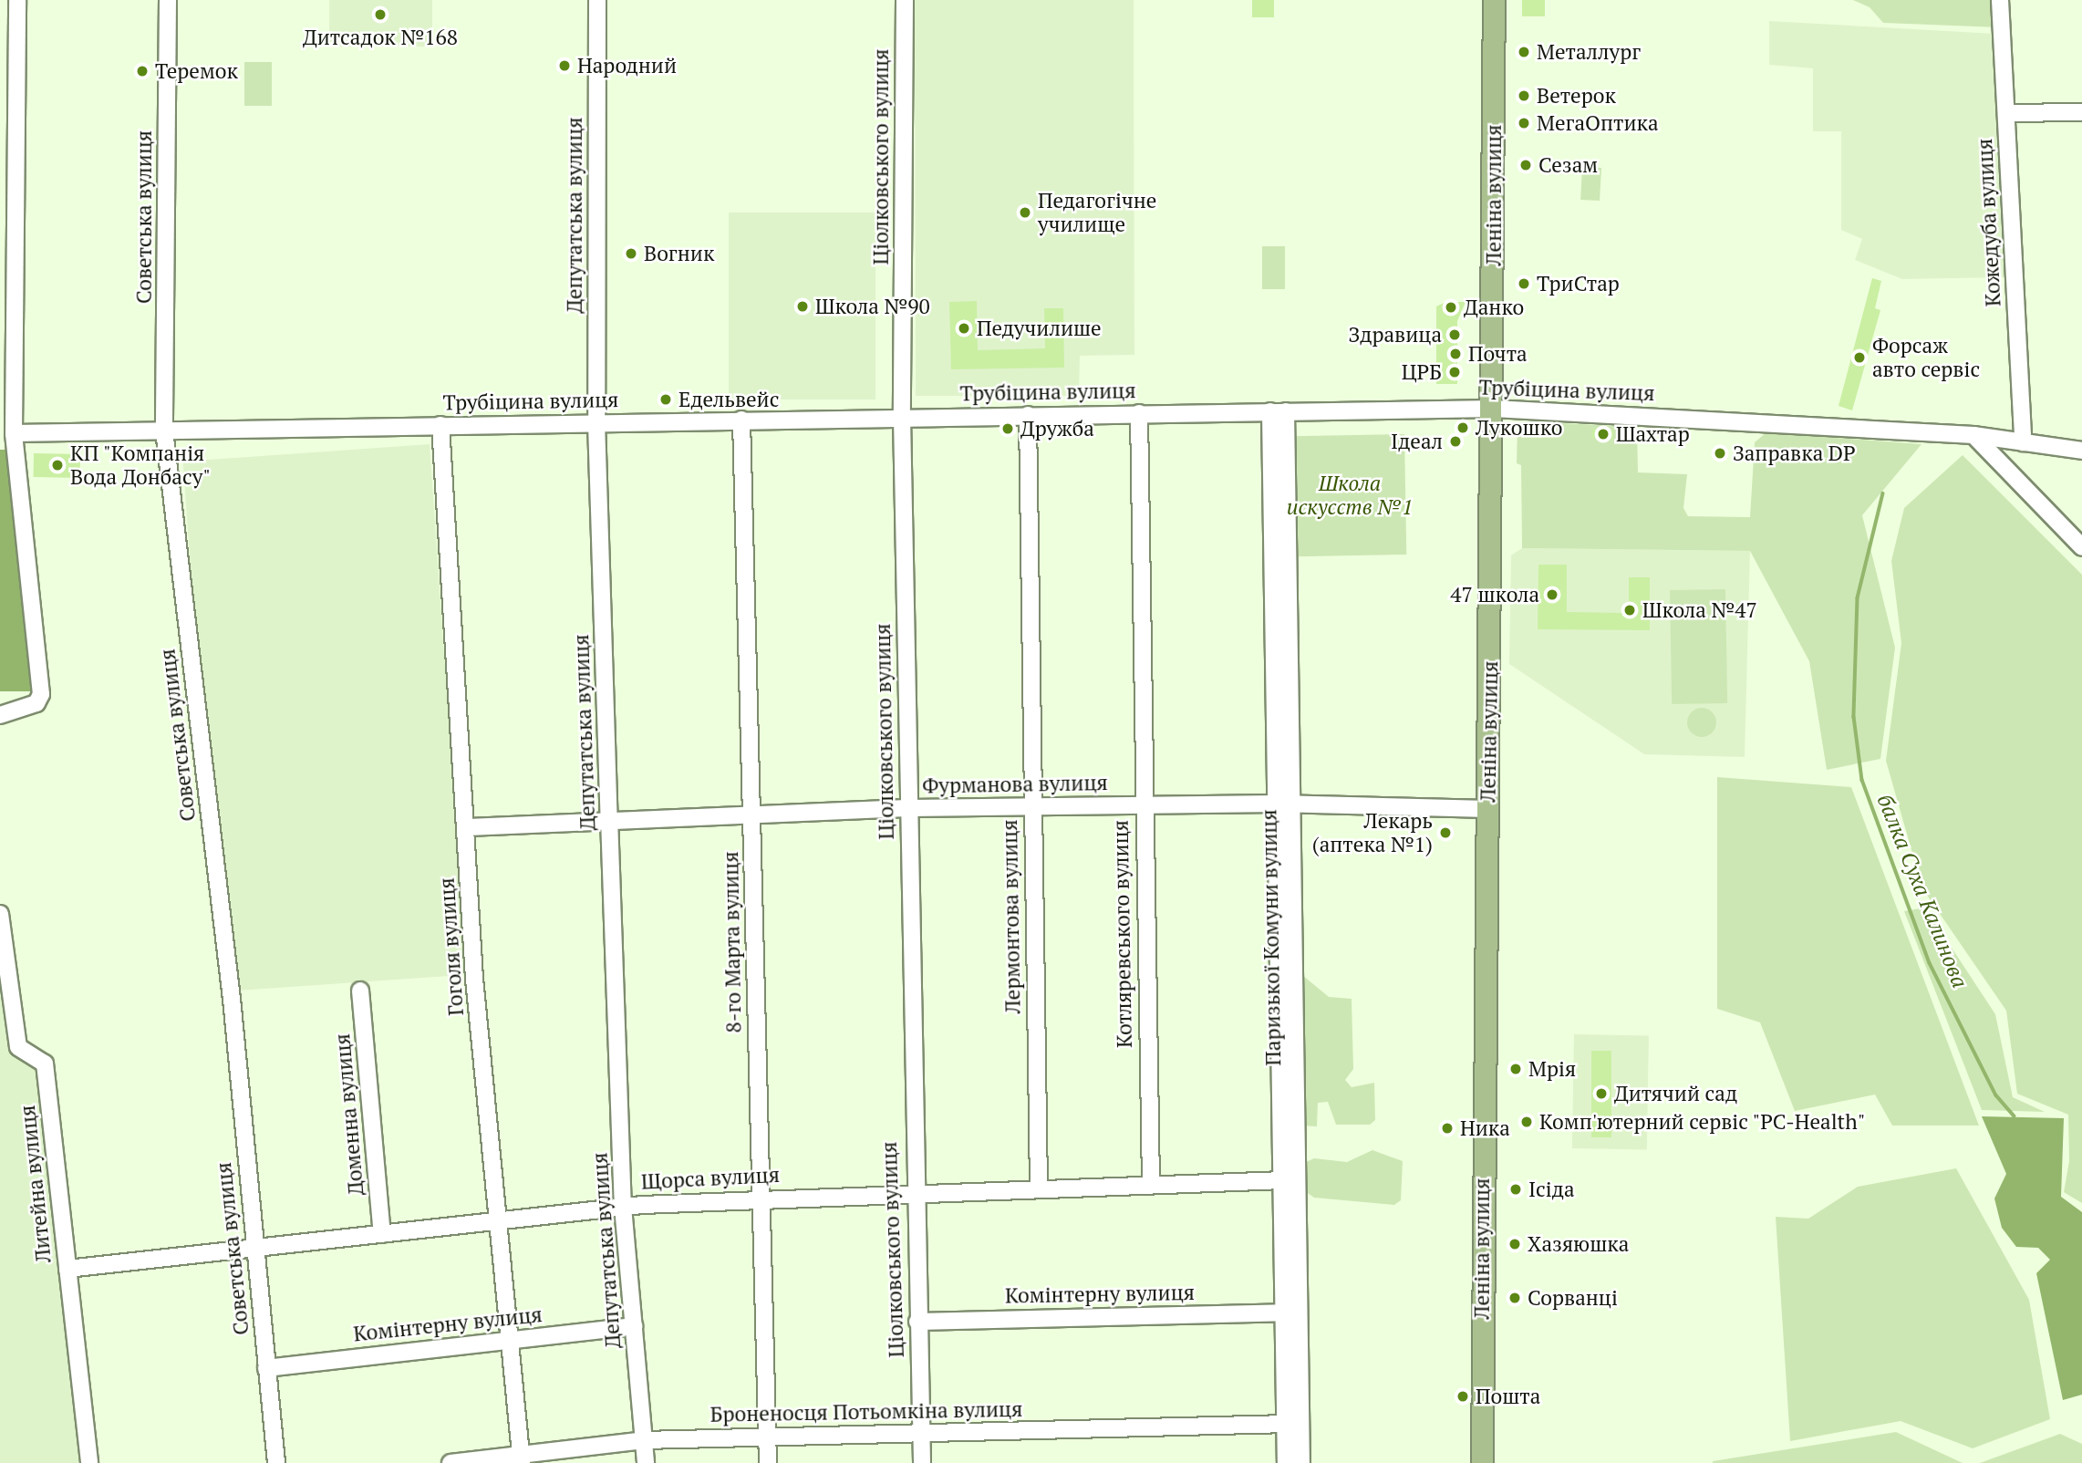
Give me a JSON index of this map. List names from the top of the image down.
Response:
{
  "streets": {
    "main road": ["Леніна вулиця"],
    "street": [
      "Ціолковського вулиця",
      "Депутатська вулиця",
      "Советська вулиця",
      "Кожедуба вулиця",
      "Трубіцина вулиця",
      "Фурманова вулиця",
      "Лермонтова вулиця",
      "Котляревського вулиця",
      "Паризької Комуни вулиця",
      "8-го Марта вулиця",
      "Гоголя вулиця",
      "Доменна вулиця",
      "Щорса вулиця",
      "Литейна вулиця",
      "Комінтерну вулиця",
      "Броненосця Потьомкіна вулиця"
    ]
  },
  "crossings": [
    ["Ціолковського вулиця", "Трубіцина вулиця"],
    ["Ціолковського вулиця", "Фурманова вулиця"],
    ["Ціолковського вулиця", "Щорса вулиця"],
    ["Ціолковського вулиця", "Комінтерну вулиця"],
    ["Ціолковського вулиця", "Броненосця Потьомкіна вулиця"],
    ["Леніна вулиця", "Трубіцина вулиця"],
    ["Леніна вулиця", "Фурманова вулиця"],
    ["Депутатська вулиця", "Трубіцина вулиця"],
    ["Депутатська вулиця", "Фурманова вулиця"],
    ["Депутатська вулиця", "Щорса вулиця"],
    ["Депутатська вулиця", "Комінтерну вулиця"],
    ["Депутатська вулиця", "Броненосця Потьомкіна вулиця"],
    ["Советська вулиця", "Трубіцина вулиця"],
    ["Советська вулиця", "Щорса вулиця"],
    ["Советська вулиця", "Комінтерну вулиця"],
    ["Кожедуба вулиця", "Трубіцина вулиця"],
    ["Трубіцина вулиця", "Лермонтова вулиця"],
    ["Трубіцина вулиця", "Котляревського вулиця"],
    ["Трубіцина вулиця", "Паризької Комуни вулиця"],
    ["Трубіцина вулиця", "8-го Марта вулиця"],
    ["Трубіцина вулиця", "Гоголя вулиця"],
    ["Фурманова вулиця", "Лермонтова вулиця"],
    ["Фурманова вулиця", "Котляревського вулиця"],
    ["Фурманова вулиця", "Паризької Комуни вулиця"],
    ["Фурманова вулиця", "8-го Марта вулиця"],
    ["Фурманова вулиця", "Гоголя вулиця"],
    ["Лермонтова вулиця", "Щорса вулиця"],
    ["Котляревського вулиця", "Щорса вулиця"],
    ["Паризької Комуни вулиця", "Щорса вулиця"],
    ["Паризької Комуни вулиця", "Комінтерну вулиця"],
    ["Паризької Комуни вулиця", "Броненосця Потьомкіна вулиця"],
    ["8-го Марта вулиця", "Щорса вулиця"],
    ["8-го Марта вулиця", "Броненосця Потьомкіна вулиця"],
    ["Гоголя вулиця", "Щорса вулиця"],
    ["Гоголя вулиця", "Комінтерну вулиця"],
    ["Гоголя вулиця", "Броненосця Потьомкіна вулиця"],
    ["Доменна вулиця", "Щорса вулиця"],
    ["Щорса вулиця", "Литейна вулиця"]
  ],
  "water": ["балка Суха Калинова"],
  "parks": ["Школа искусств №1"],
  "places": [
    "Дитсадок №168",
    "Металлург",
    "Народний",
    "Теремок",
    "Ветерок",
    "МегаОптика",
    "Сезам",
    "Педагогічне училище",
    "Вогник",
    "ТриСтар",
    "Школа №90",
    "Данко",
    "Педучилише",
    "Здравица",
    "Почта",
    "Форсаж авто сервіс",
    "ЦРБ",
    "Едельвейс",
    "Лукошко",
    "Дружба",
    "Шахтар",
    "Ідеал",
    "Заправка DP",
    "КП \"Компанія Вода Донбасу\"",
    "47 школа",
    "Школа №47",
    "Лекарь (аптека №1)",
    "Мрія",
    "Дитячий сад",
    "Комп'ютерний сервіс \"PC-Health\"",
    "Ника",
    "Ісіда",
    "Хазяюшка",
    "Сорванці",
    "Пошта"
  ]
}
